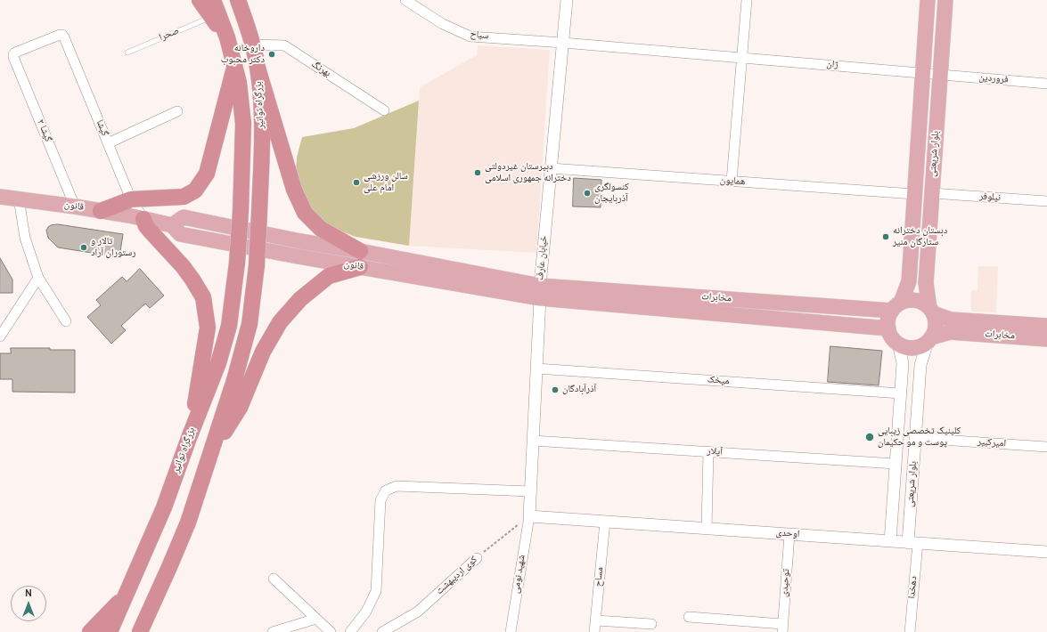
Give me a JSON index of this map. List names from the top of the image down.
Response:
{
  "streets": {
    "highway": ["بزرگراه توانیر"],
    "main road": ["بلوار شریعتى", "قانون", "مخابرات"],
    "street": [
      "سیاح",
      "ژان",
      "بهرنگ",
      "فروردین",
      "گیشا",
      "گیشا ۲",
      "همایون",
      "نیلوفر",
      "خیابان عارف",
      "میخک",
      "امیرکبیر",
      "آیلار",
      "اوحدی",
      "شهید نومی",
      "کوی اردیبهشت",
      "مساح",
      "توحیدی",
      "دهخدا"
    ],
    "lane": ["صحرا"]
  },
  "crossings": [
    ["سیاح", "ژان"],
    ["سیاح", "خیابان عارف"],
    ["ژان", "فروردین"],
    ["ژان", "بلوار شریعتى"],
    ["ژان", "خیابان عارف"],
    ["بهرنگ", "بزرگراه توانیر"],
    ["فروردین", "بلوار شریعتى"],
    ["گیشا", "گیشا ۲"],
    ["گیشا", "قانون"],
    ["گیشا ۲", "قانون"],
    ["بلوار شریعتى", "همایون"],
    ["بلوار شریعتى", "نیلوفر"],
    ["بلوار شریعتى", "مخابرات"],
    ["بلوار شریعتى", "میخک"],
    ["بلوار شریعتى", "امیرکبیر"],
    ["بلوار شریعتى", "آیلار"],
    ["بلوار شریعتى", "اوحدی"],
    ["بلوار شریعتى", "دهخدا"],
    ["همایون", "خیابان عارف"],
    ["قانون", "خیابان عارف"],
    ["قانون", "مخابرات"],
    ["خیابان عارف", "مخابرات"],
    ["خیابان عارف", "میخک"],
    ["خیابان عارف", "آیلار"],
    ["خیابان عارف", "اوحدی"],
    ["خیابان عارف", "شهید نومی"],
    ["خیابان عارف", "کوی اردیبهشت"],
    ["اوحدی", "شهید نومی"],
    ["اوحدی", "کوی اردیبهشت"],
    ["اوحدی", "مساح"],
    ["اوحدی", "توحیدی"],
    ["اوحدی", "دهخدا"],
    ["شهید نومی", "کوی اردیبهشت"]
  ],
  "places": [
    "داروخانه دکتر محبوب",
    "دبیرستان غیردولتی دخترانه جمهوری اسلامی",
    "سالن ورزشی امام علی",
    "کنسولگری آذربایجان",
    "دبستان دخترانه ستارگان منیر",
    "تالار و رستوران آراد",
    "آذرآبادگان",
    "کلینیک تخصصی زیبایی پوست و مو حکیمان"
  ],
  "north": "top"
}
